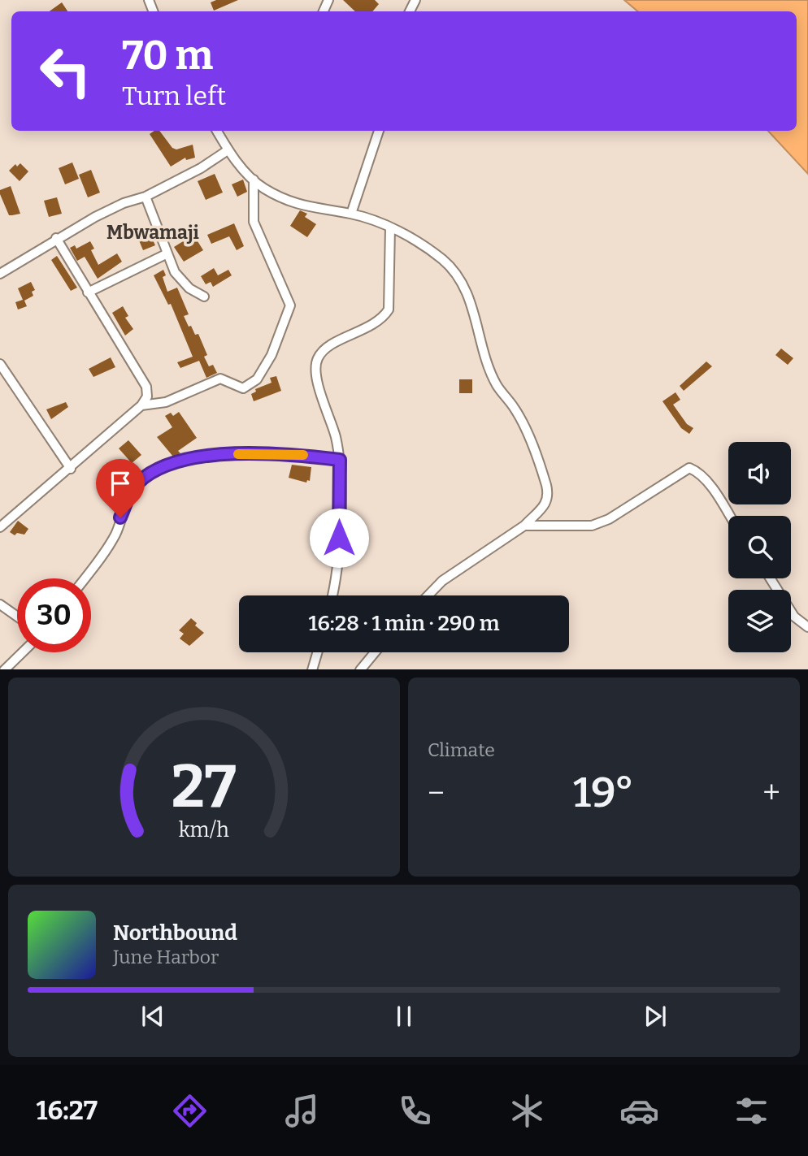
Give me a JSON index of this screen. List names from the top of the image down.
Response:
{
  "districts": ["Mbwamaji"],
  "page": {
    "turn": ["70 m", "Turn left"],
    "limit": "30",
    "trip": "16:28 · 1 min · 290 m",
    "tile": "Climate",
    "heat": ["−", "19°", "+"],
    "song": ["Northbound", "June Harbor"],
    "tabs": "16:27",
    "gauge": ["27", "km/h"]
  }
}
